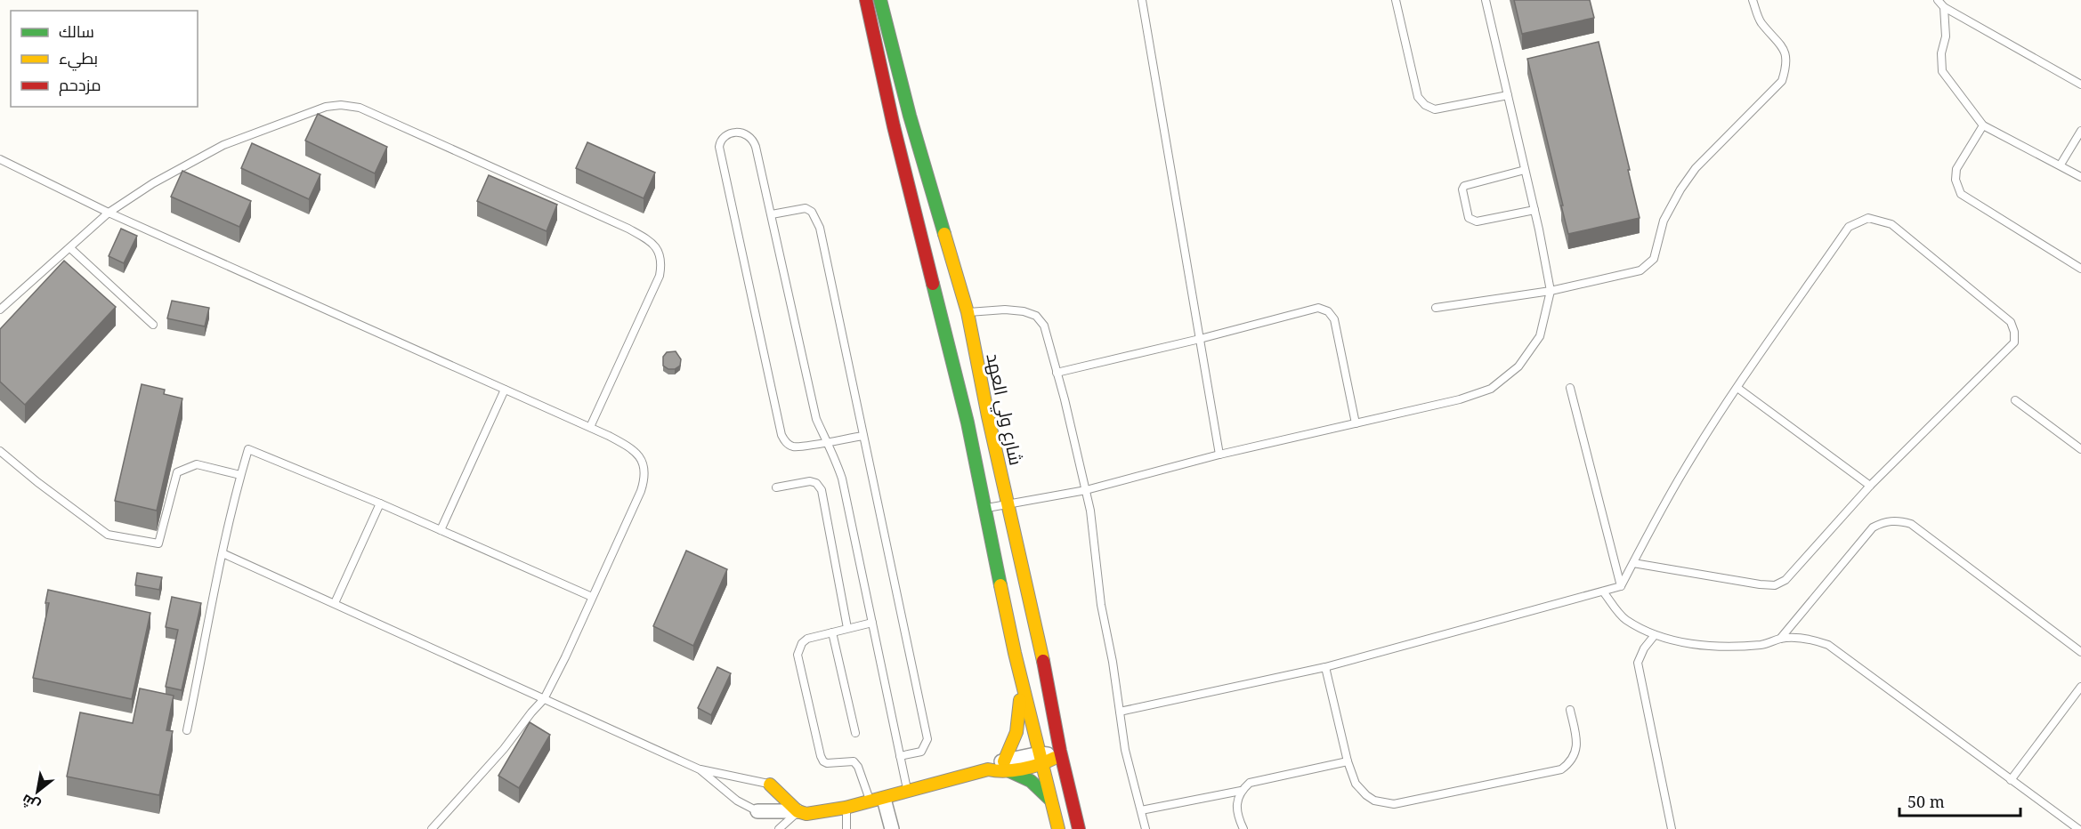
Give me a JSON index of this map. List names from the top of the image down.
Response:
{
  "streets": {
    "main road": ["شارع ولي العهد"]
  },
  "legend": ["سالك", "بطيء", "مزدحم"],
  "scale_bar": "50 m",
  "north": "bottom left"
}
